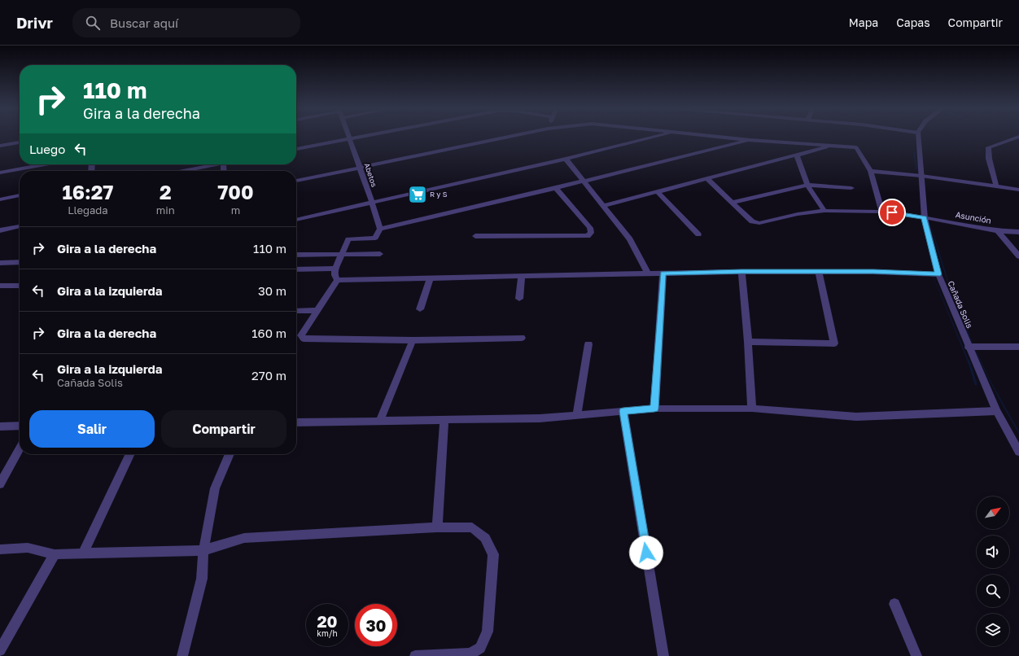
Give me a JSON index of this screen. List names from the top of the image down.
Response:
{
  "streets": {
    "street": ["Abetos", "Asunción", "Cañada Solis"]
  },
  "crossings": [
    ["Asunción", "Cañada Solis"]
  ],
  "places": {
    "supermarket": ["R y S"]
  },
  "north": "top right",
  "page": {
    "header": "Drivr",
    "search": "Buscar aquí",
    "nav": ["Mapa", "Capas", "Compartir"],
    "turn": ["110 m", "Gira a la derecha"],
    "then": "Luego",
    "eta": [
      "16:27",
      "Llegada",
      "2",
      "min",
      "700",
      "m"
    ],
    "list": [
      {
        "name": "Gira a la derecha",
        "value": "110 m"
      },
      {
        "name": "Gira a la izquierda",
        "value": "30 m"
      },
      {
        "name": "Gira a la derecha",
        "value": "160 m"
      },
      {
        "name": "Gira a la izquierda",
        "note": "Cañada Solis",
        "value": "270 m"
      }
    ],
    "buttons": ["Salir", "Compartir"],
    "speed": "20 km/h",
    "limit": "30"
  }
}
